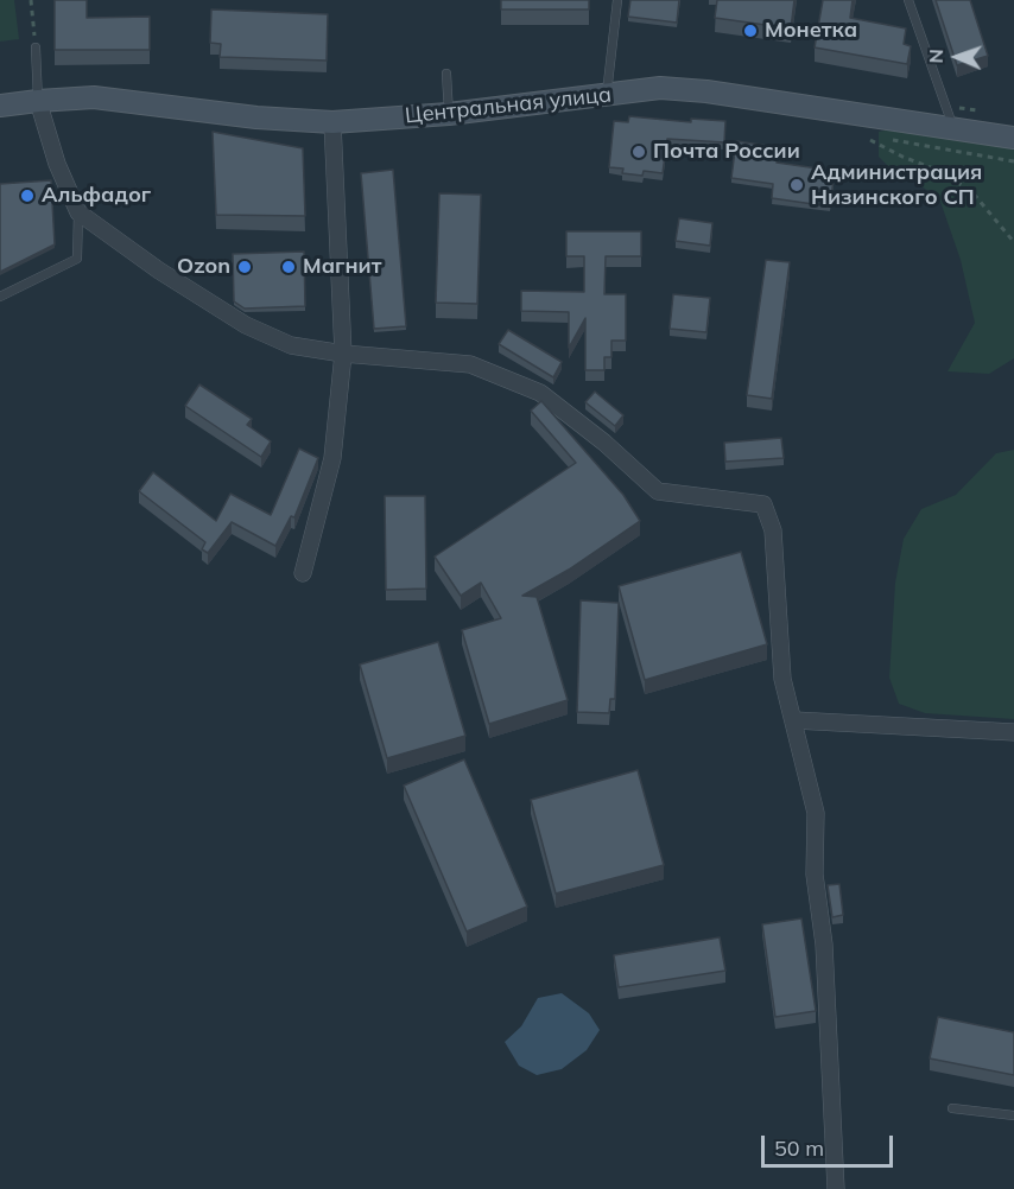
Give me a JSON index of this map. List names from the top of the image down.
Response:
{
  "streets": {
    "street": ["Центральная улица"]
  },
  "places": [
    "Монетка",
    "Почта России",
    "Администрация Низинского СП",
    "Альфадог",
    "Ozon",
    "Магнит"
  ],
  "scale_bar": "50 m",
  "north": "left"
}
